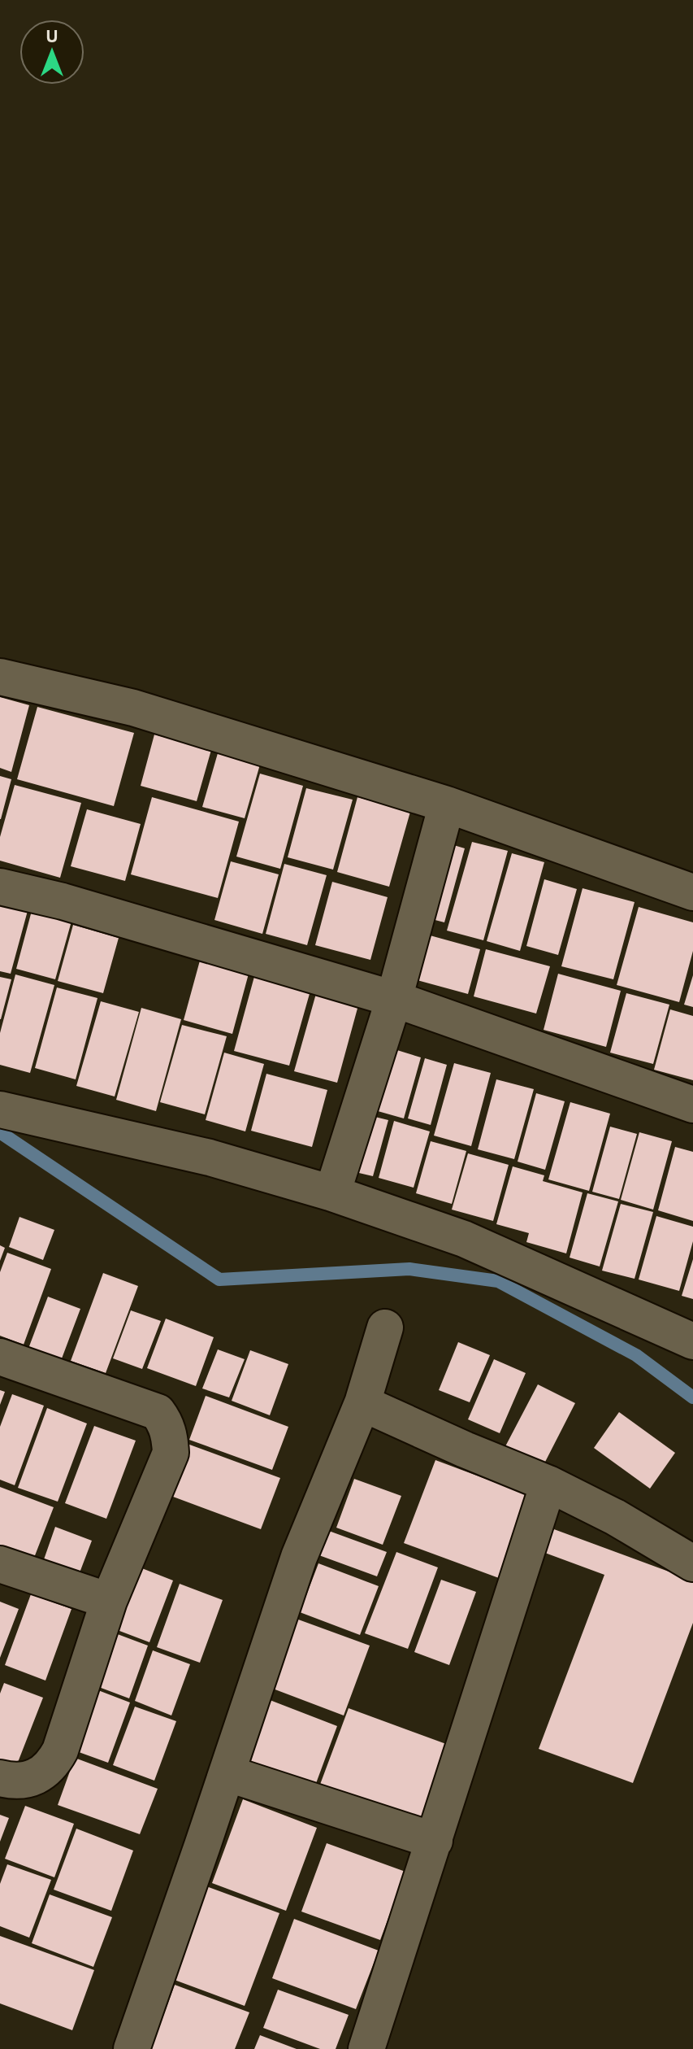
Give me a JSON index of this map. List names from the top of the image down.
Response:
{
  "north": "top"
}
